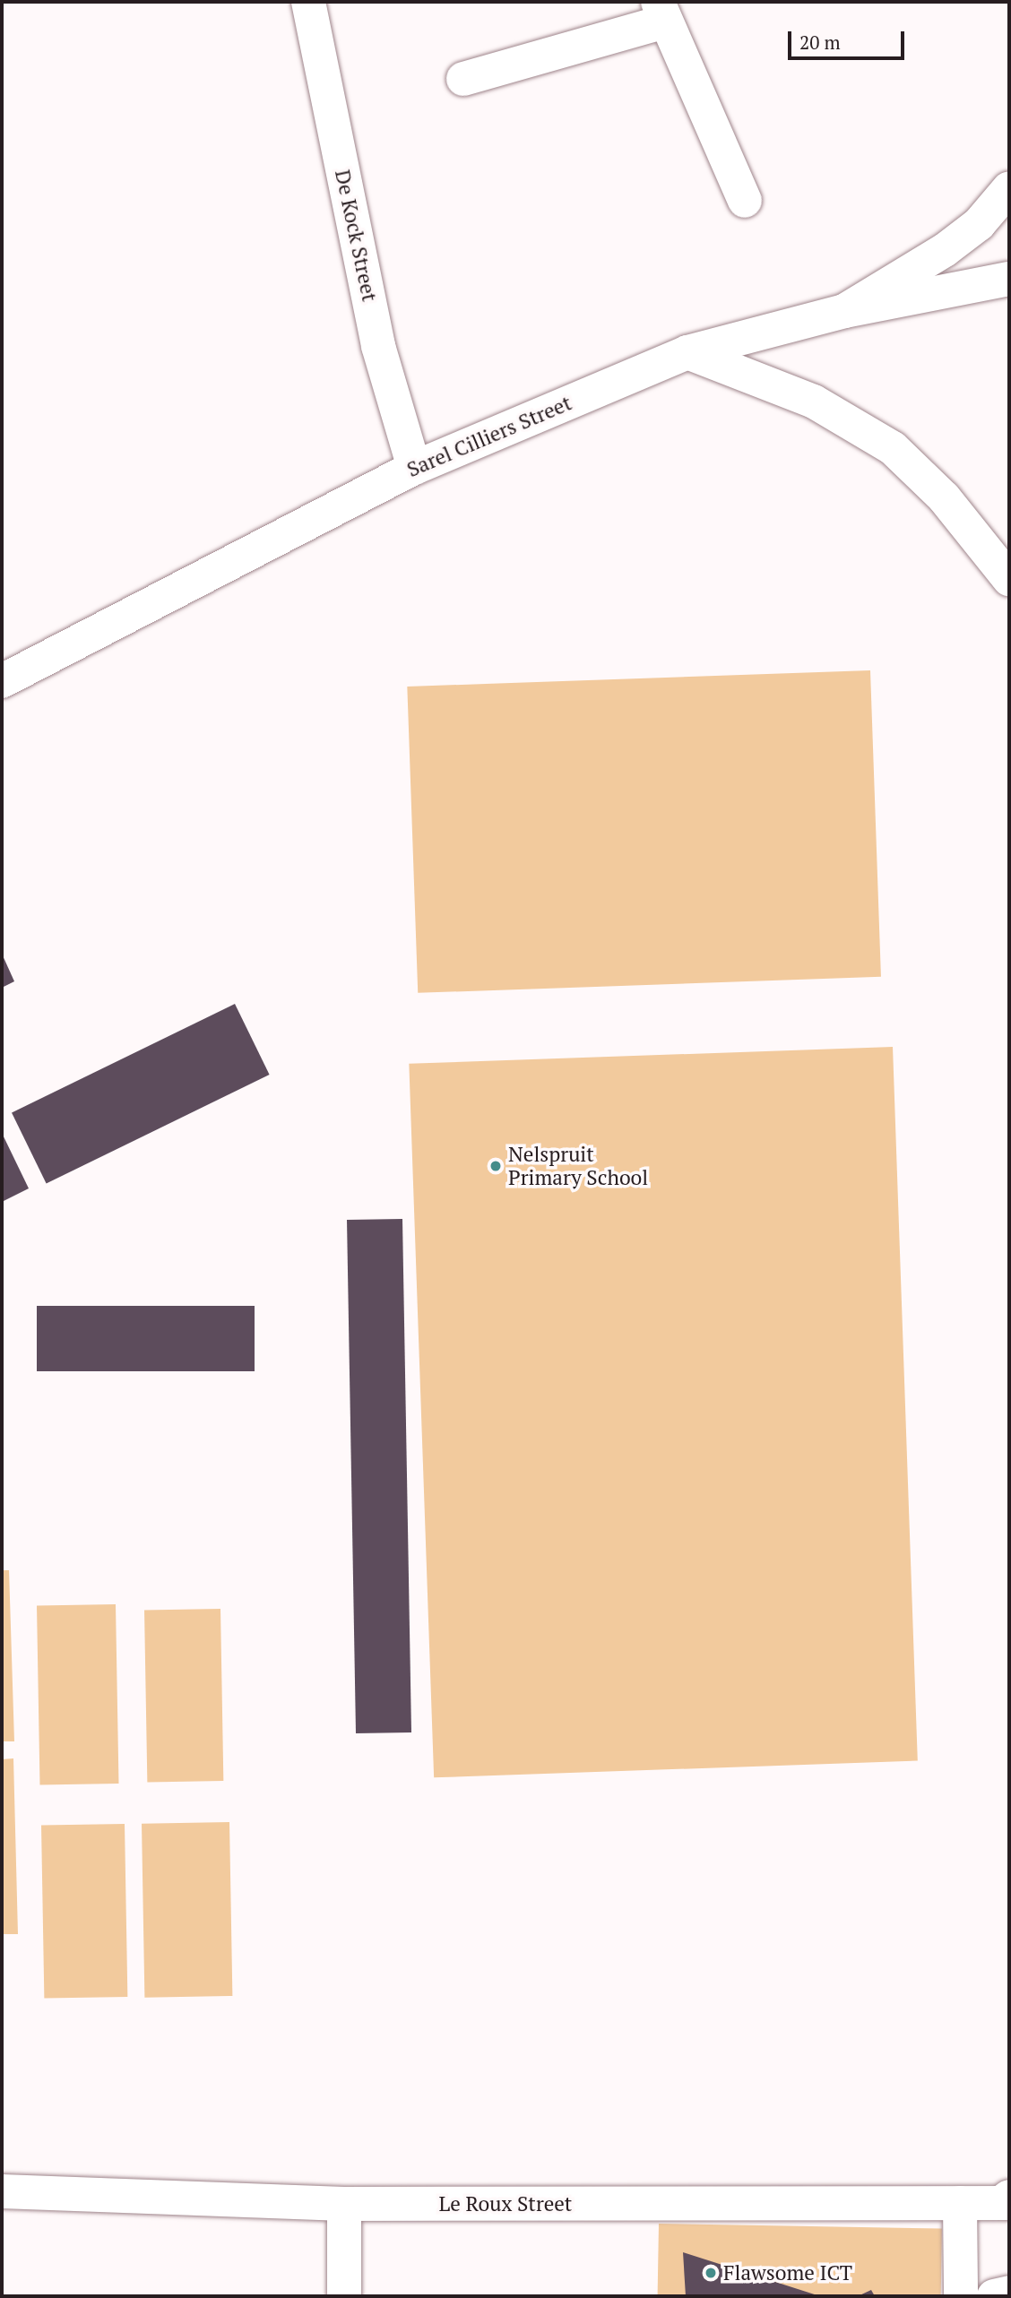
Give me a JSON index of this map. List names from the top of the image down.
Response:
{
  "streets": {
    "street": ["De Kock Street", "Sarel Cilliers Street", "Le Roux Street"]
  },
  "crossings": [
    ["De Kock Street", "Sarel Cilliers Street"]
  ],
  "places": ["Nelspruit Primary School", "Flawsome ICT"],
  "scale_bar": "20 m"
}
